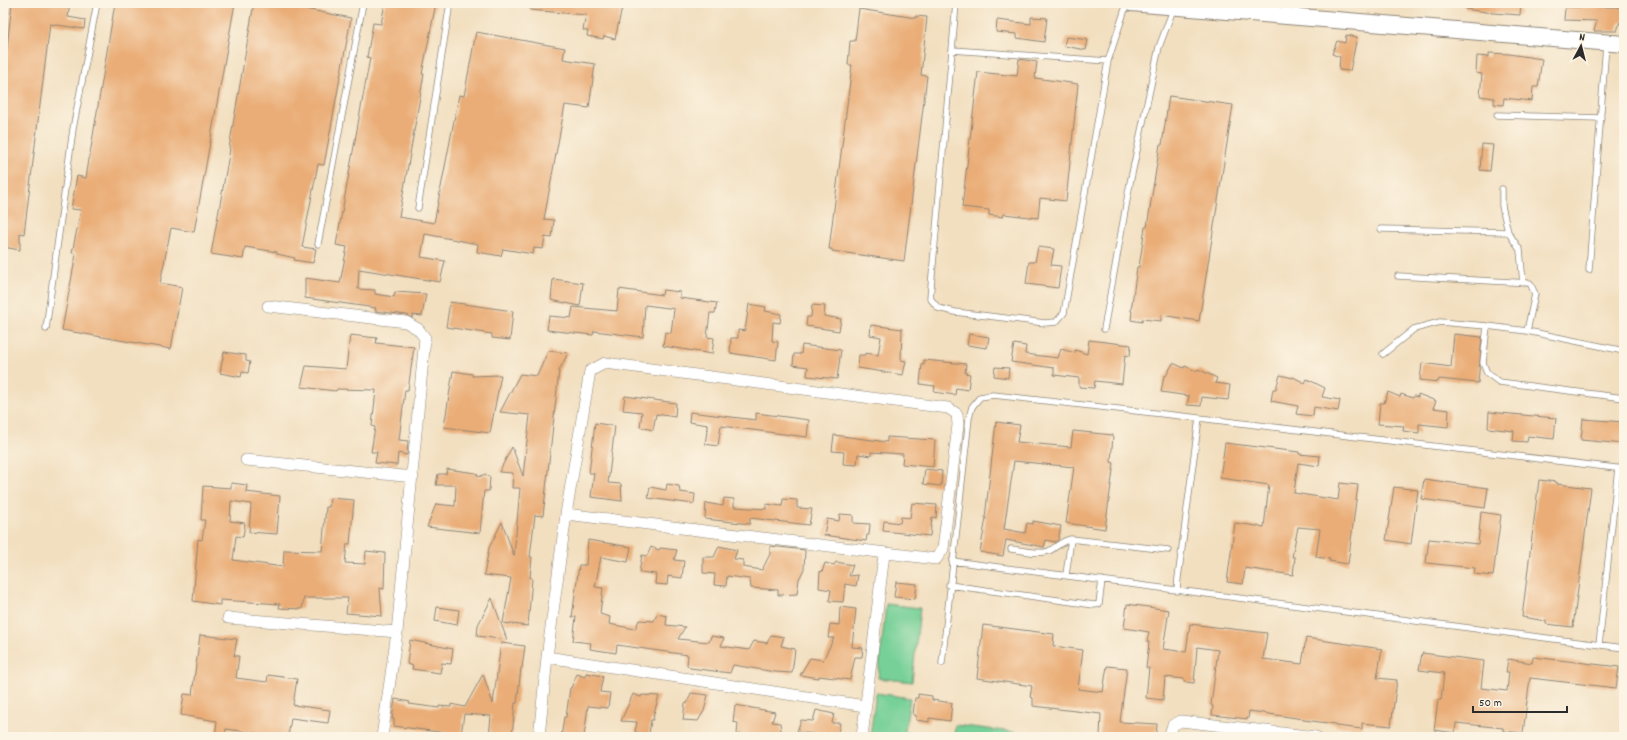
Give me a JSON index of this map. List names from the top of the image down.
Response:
{
  "scale_bar": "50 m",
  "north": "top"
}
